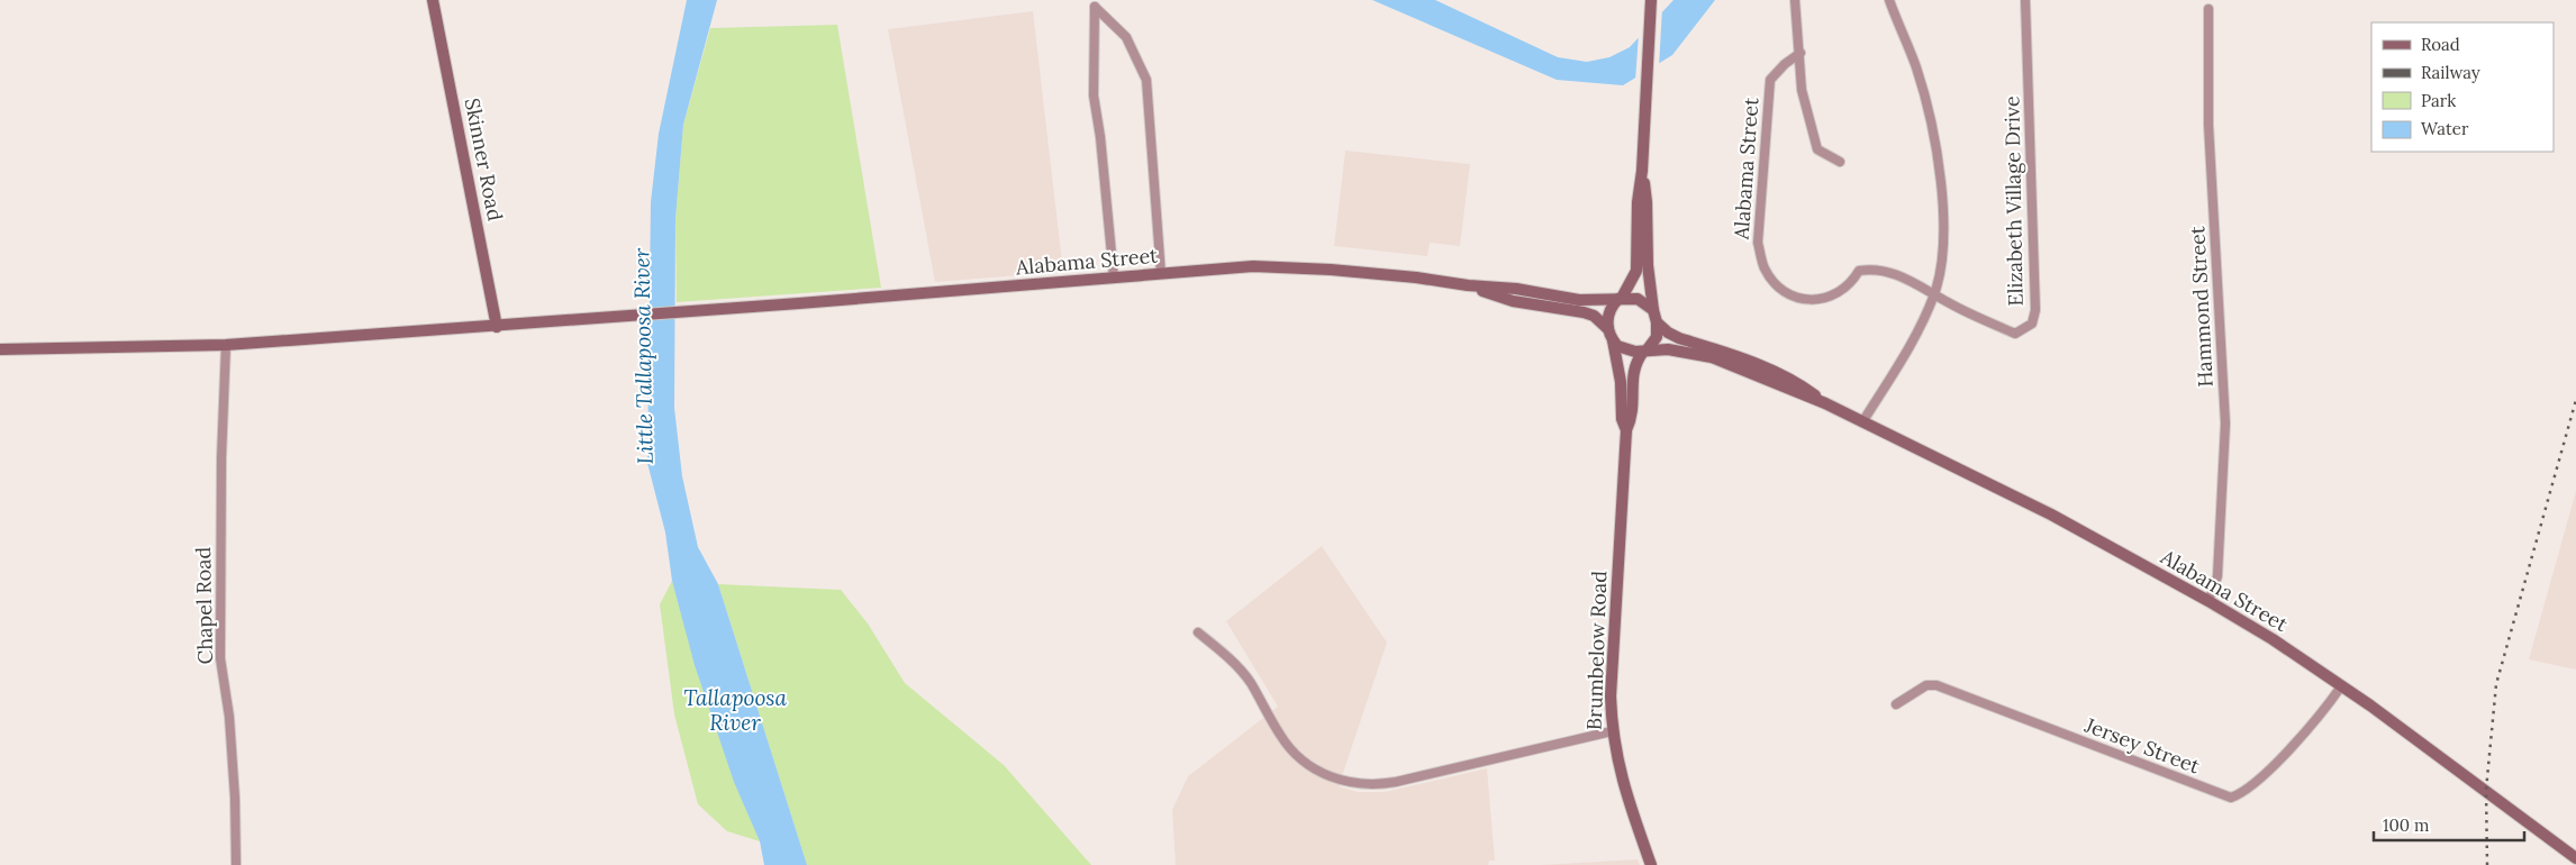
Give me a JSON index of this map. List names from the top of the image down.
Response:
{
  "streets": {
    "main road": ["Skinner Road", "Alabama Street", "Brumbelow Road"],
    "street": [
      "Elizabeth Village Drive",
      "Hammond Street",
      "Chapel Road",
      "Jersey Street"
    ]
  },
  "crossings": [
    ["Skinner Road", "Alabama Street"],
    ["Alabama Street", "Elizabeth Village Drive"],
    ["Alabama Street", "Hammond Street"],
    ["Alabama Street", "Chapel Road"],
    ["Alabama Street", "Brumbelow Road"],
    ["Alabama Street", "Jersey Street"]
  ],
  "water": ["Little Tallapoosa River", "Tallapoosa River"],
  "legend": [
    "Road",
    "Railway",
    "Park",
    "Water"
  ],
  "scale_bar": "100 m"
}
